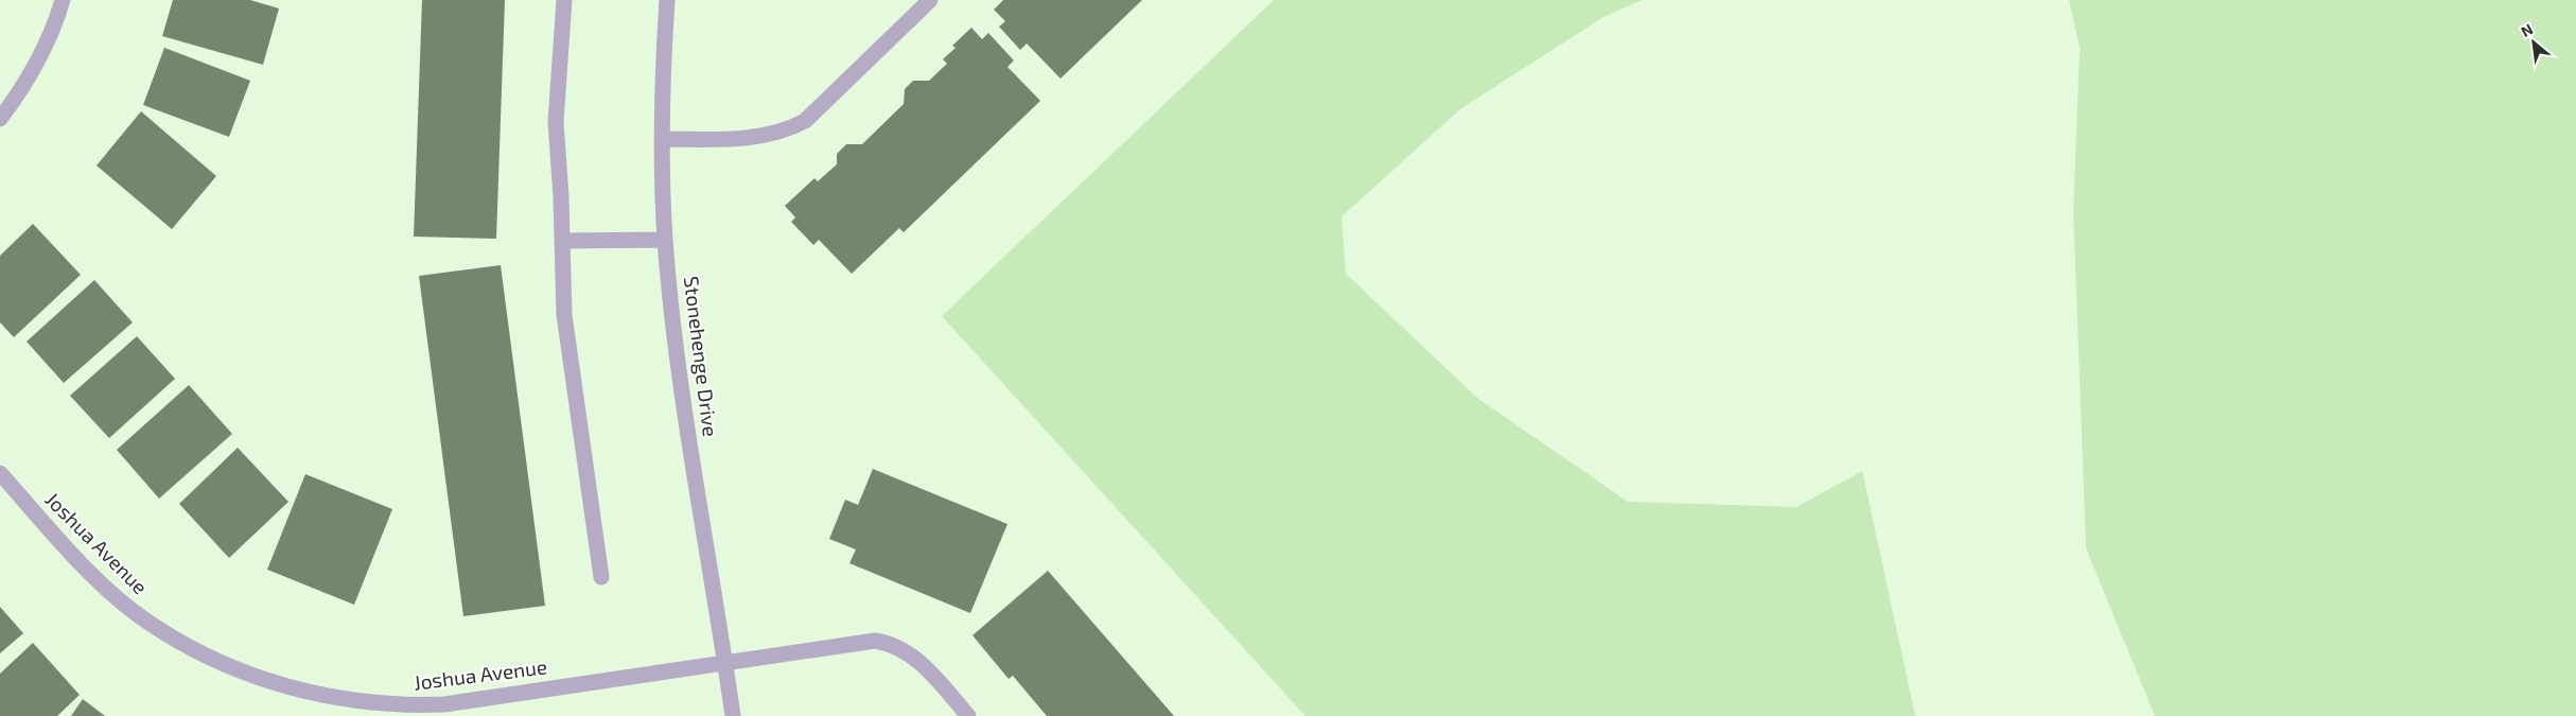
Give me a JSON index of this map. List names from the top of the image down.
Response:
{
  "streets": {
    "street": ["Stonehenge Drive", "Joshua Avenue"]
  },
  "crossings": [
    ["Stonehenge Drive", "Joshua Avenue"]
  ],
  "north": "top left"
}
